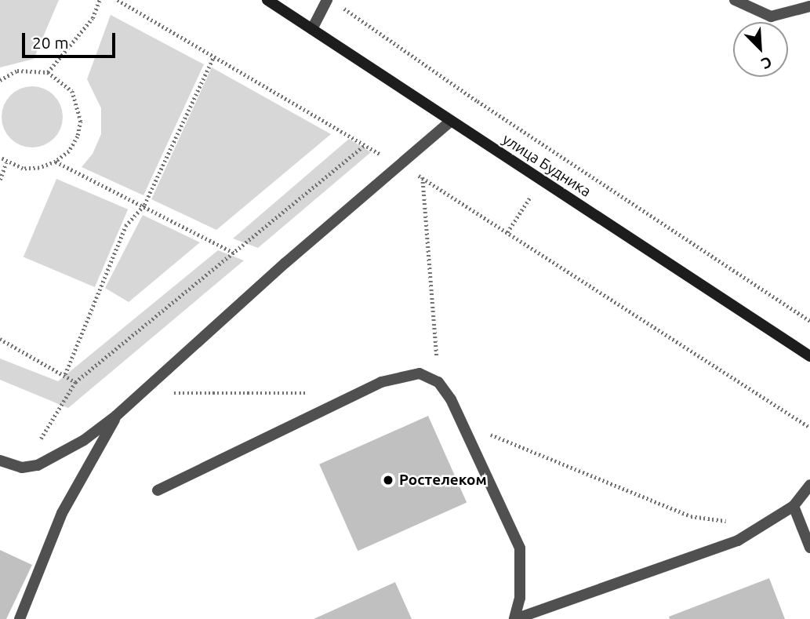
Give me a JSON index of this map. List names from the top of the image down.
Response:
{
  "streets": {
    "main road": ["улица Будника"]
  },
  "places": ["Ростелеком"],
  "scale_bar": "20 m",
  "north": "bottom right"
}
